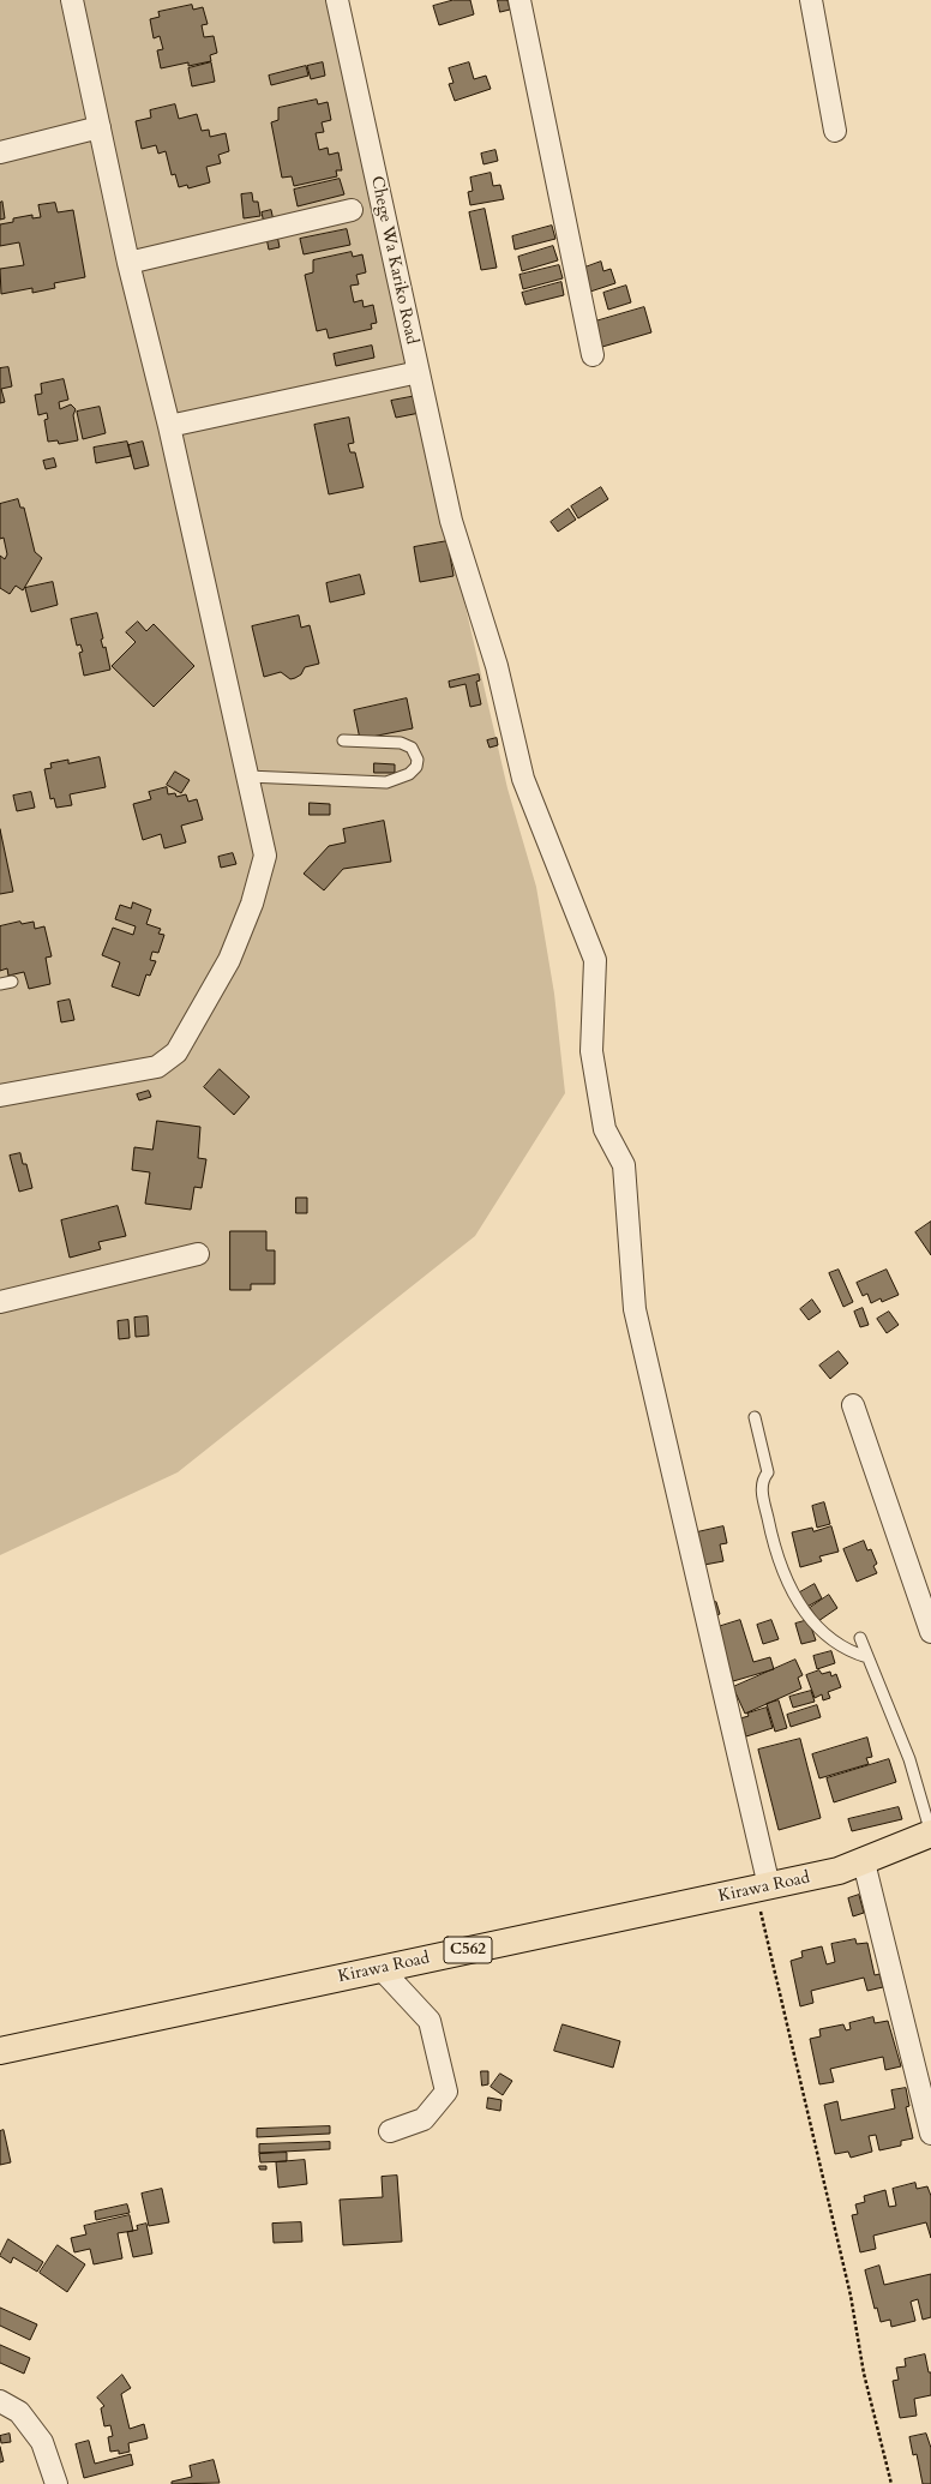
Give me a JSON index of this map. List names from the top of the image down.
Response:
{
  "streets": {
    "main road": ["Kirawa Road", "C562"],
    "street": ["Chege Wa Kariko Road"]
  },
  "crossings": [
    ["Chege Wa Kariko Road", "Kirawa Road"]
  ]
}
